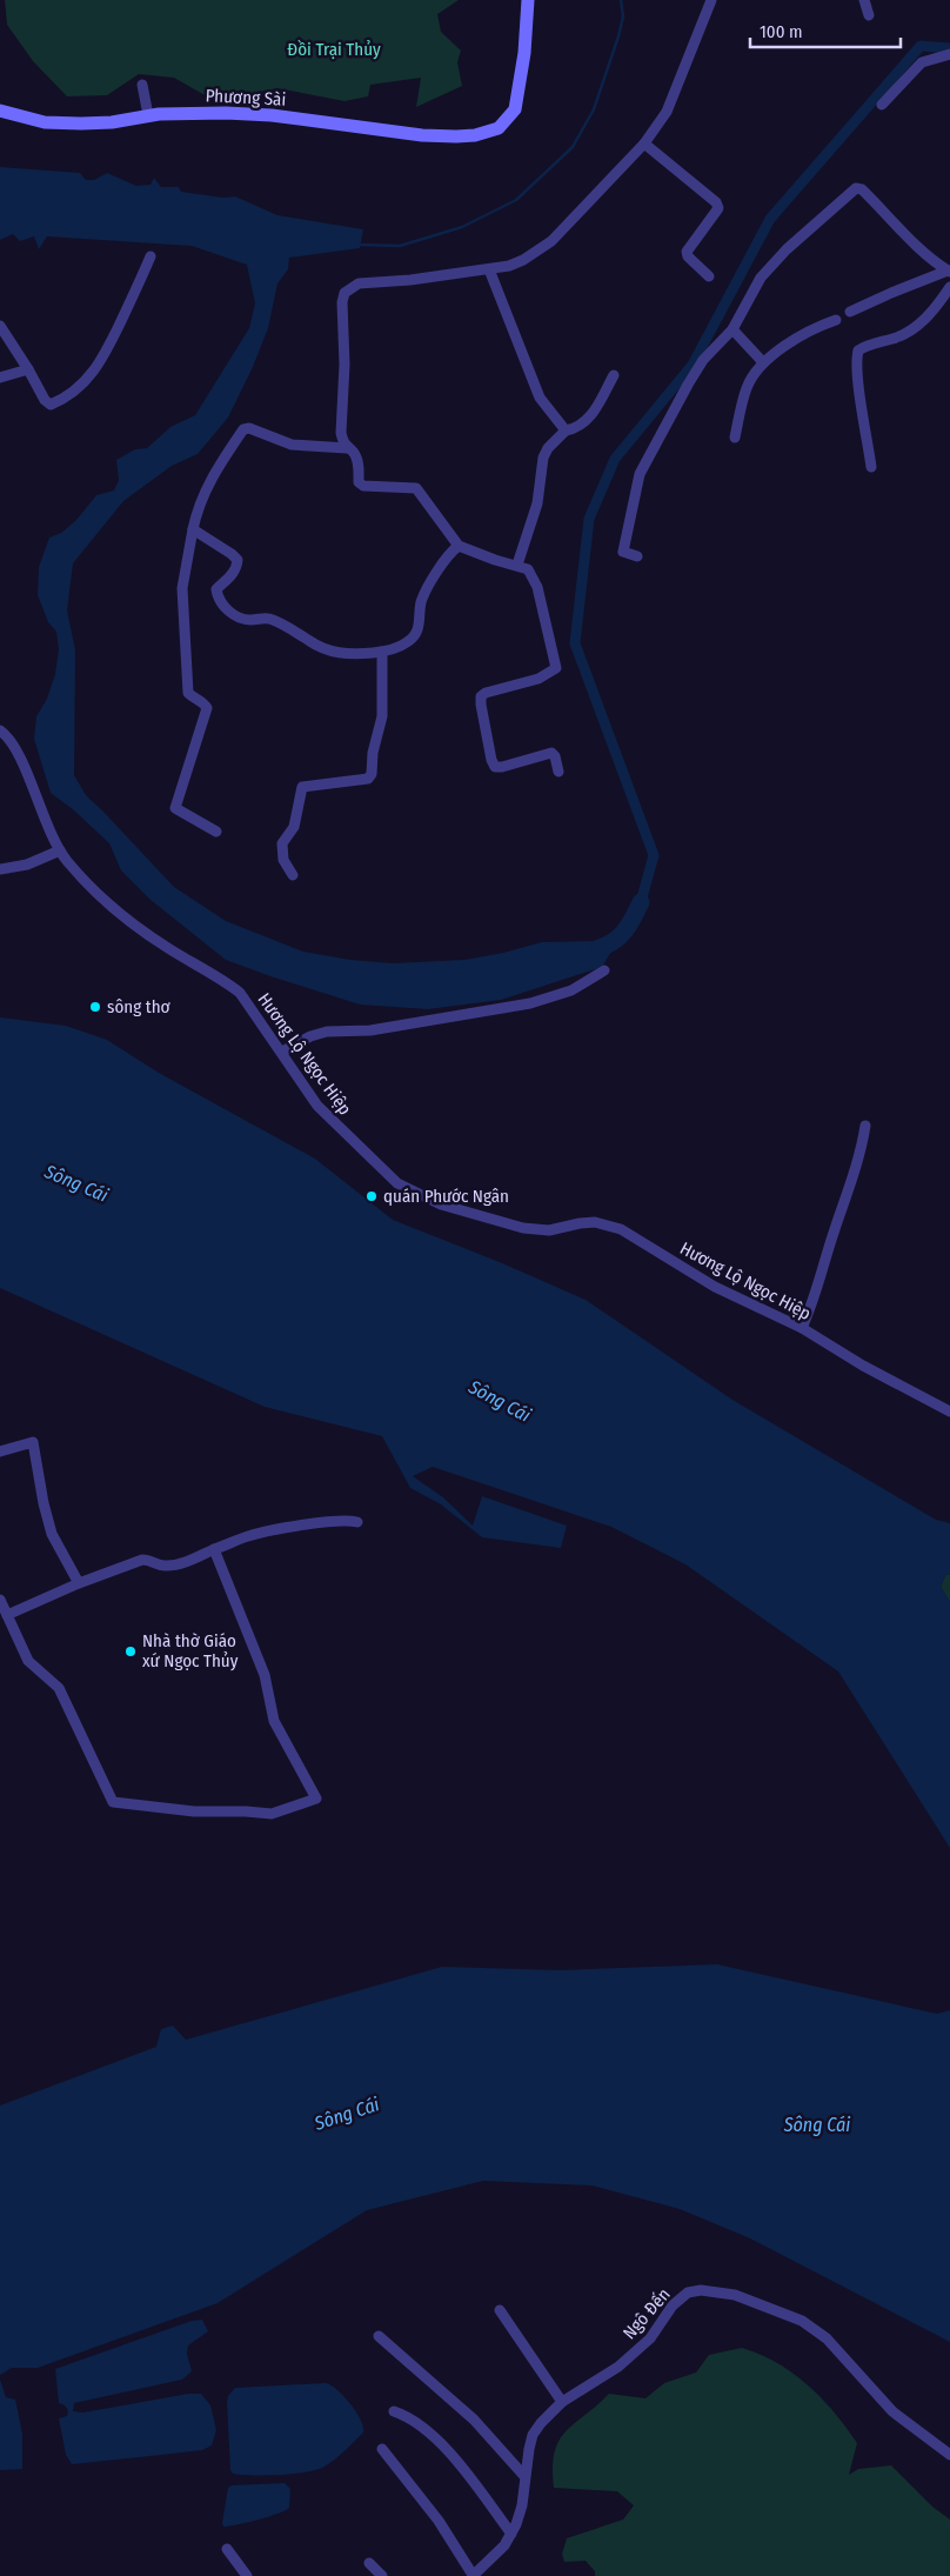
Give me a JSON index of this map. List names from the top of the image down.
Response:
{
  "streets": {
    "street": ["Phương Sài", "Hương Lộ Ngọc Hiệp", "Ngô Đến"]
  },
  "water": ["Sông Cái"],
  "parks": ["Đồi Trại Thủy"],
  "places": ["sông thơ", "quán Phước Ngân", "Nhà thờ Giáo xứ Ngọc Thủy"],
  "scale_bar": "100 m"
}
